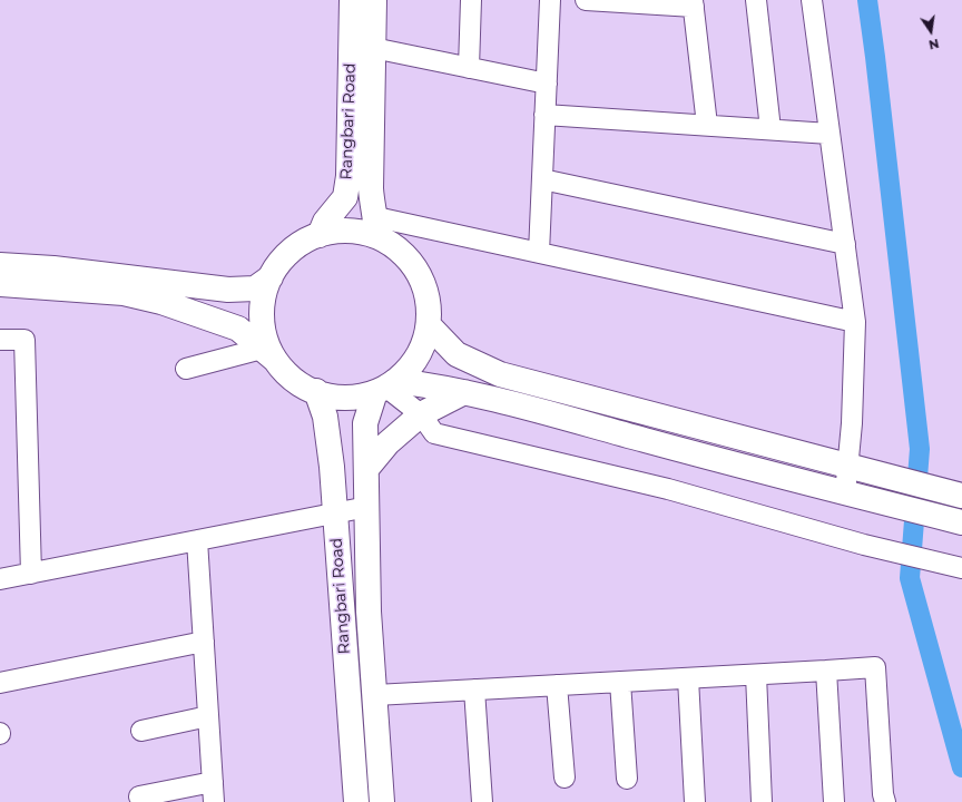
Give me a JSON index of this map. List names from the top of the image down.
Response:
{
  "streets": {
    "street": ["Rangbari Road"]
  },
  "north": "bottom"
}
